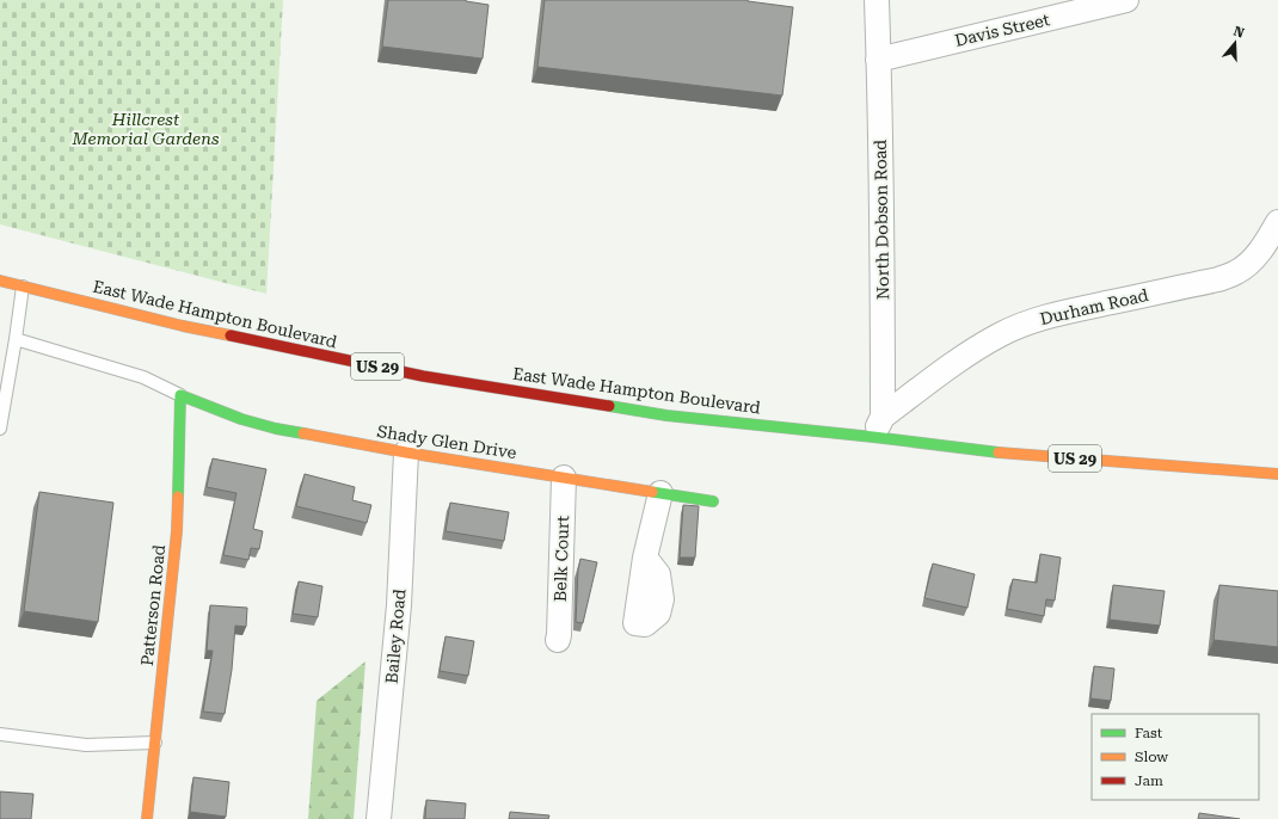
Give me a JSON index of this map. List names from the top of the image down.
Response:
{
  "streets": {
    "main road": [
      "East Wade Hampton Boulevard",
      "US 29",
      "Shady Glen Drive",
      "Patterson Road"
    ],
    "street": [
      "Davis Street",
      "North Dobson Road",
      "Durham Road",
      "Belk Court",
      "Bailey Road"
    ]
  },
  "crossings": [
    ["Davis Street", "North Dobson Road"],
    ["North Dobson Road", "Durham Road"],
    ["North Dobson Road", "East Wade Hampton Boulevard"],
    ["Durham Road", "East Wade Hampton Boulevard"],
    ["Shady Glen Drive", "Belk Court"],
    ["Shady Glen Drive", "Patterson Road"],
    ["Shady Glen Drive", "Bailey Road"]
  ],
  "parks": ["Hillcrest Memorial Gardens"],
  "legend": ["Fast", "Slow", "Jam"],
  "north": "top"
}
